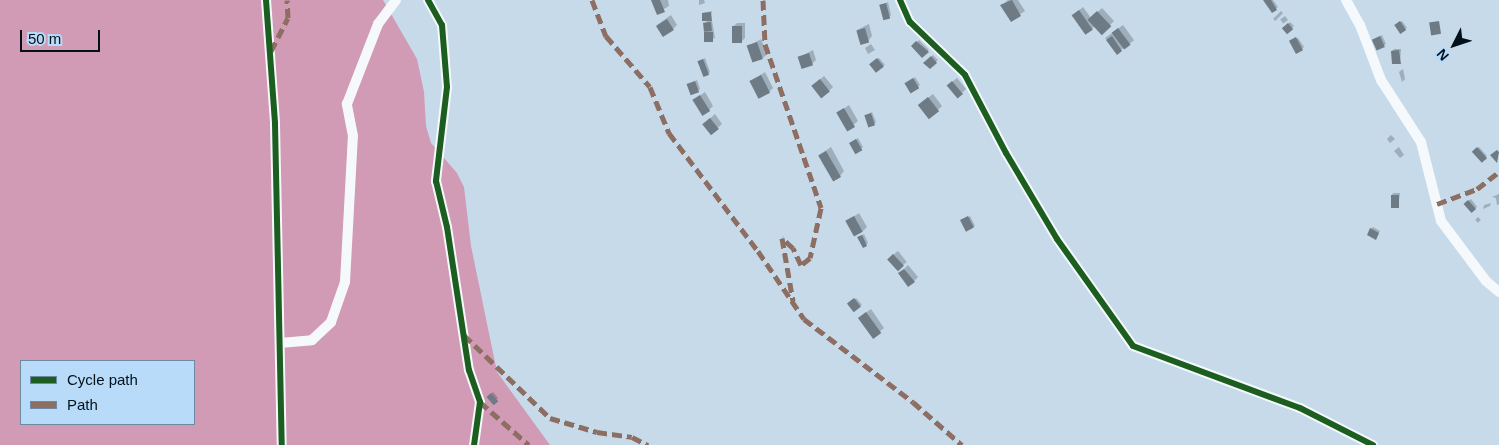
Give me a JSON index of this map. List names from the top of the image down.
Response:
{
  "legend": ["Cycle path", "Path"],
  "scale_bar": "50 m",
  "north": "bottom left"
}
